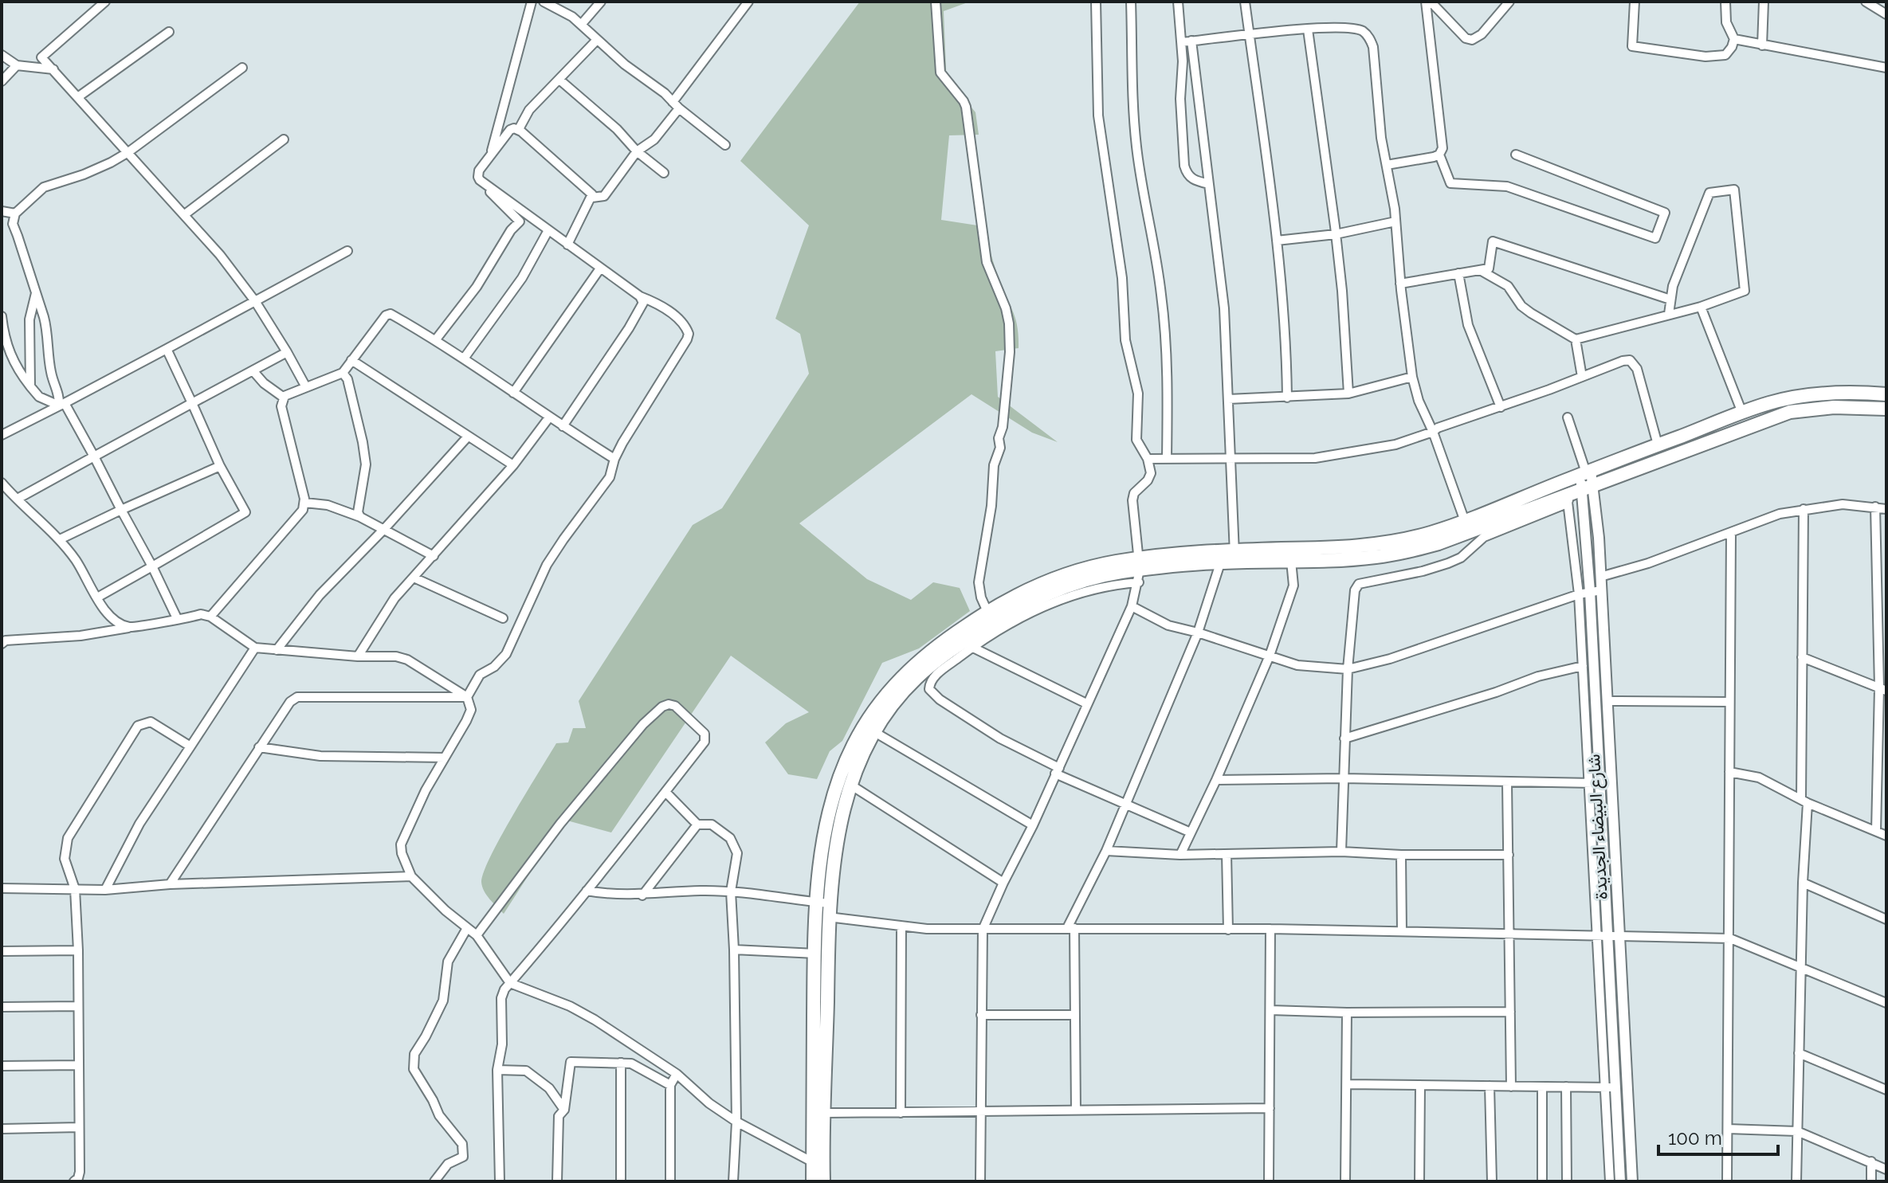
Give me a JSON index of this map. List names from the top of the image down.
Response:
{
  "streets": {
    "street": ["شارع البيضاء الجديدة"]
  },
  "scale_bar": "100 m"
}
